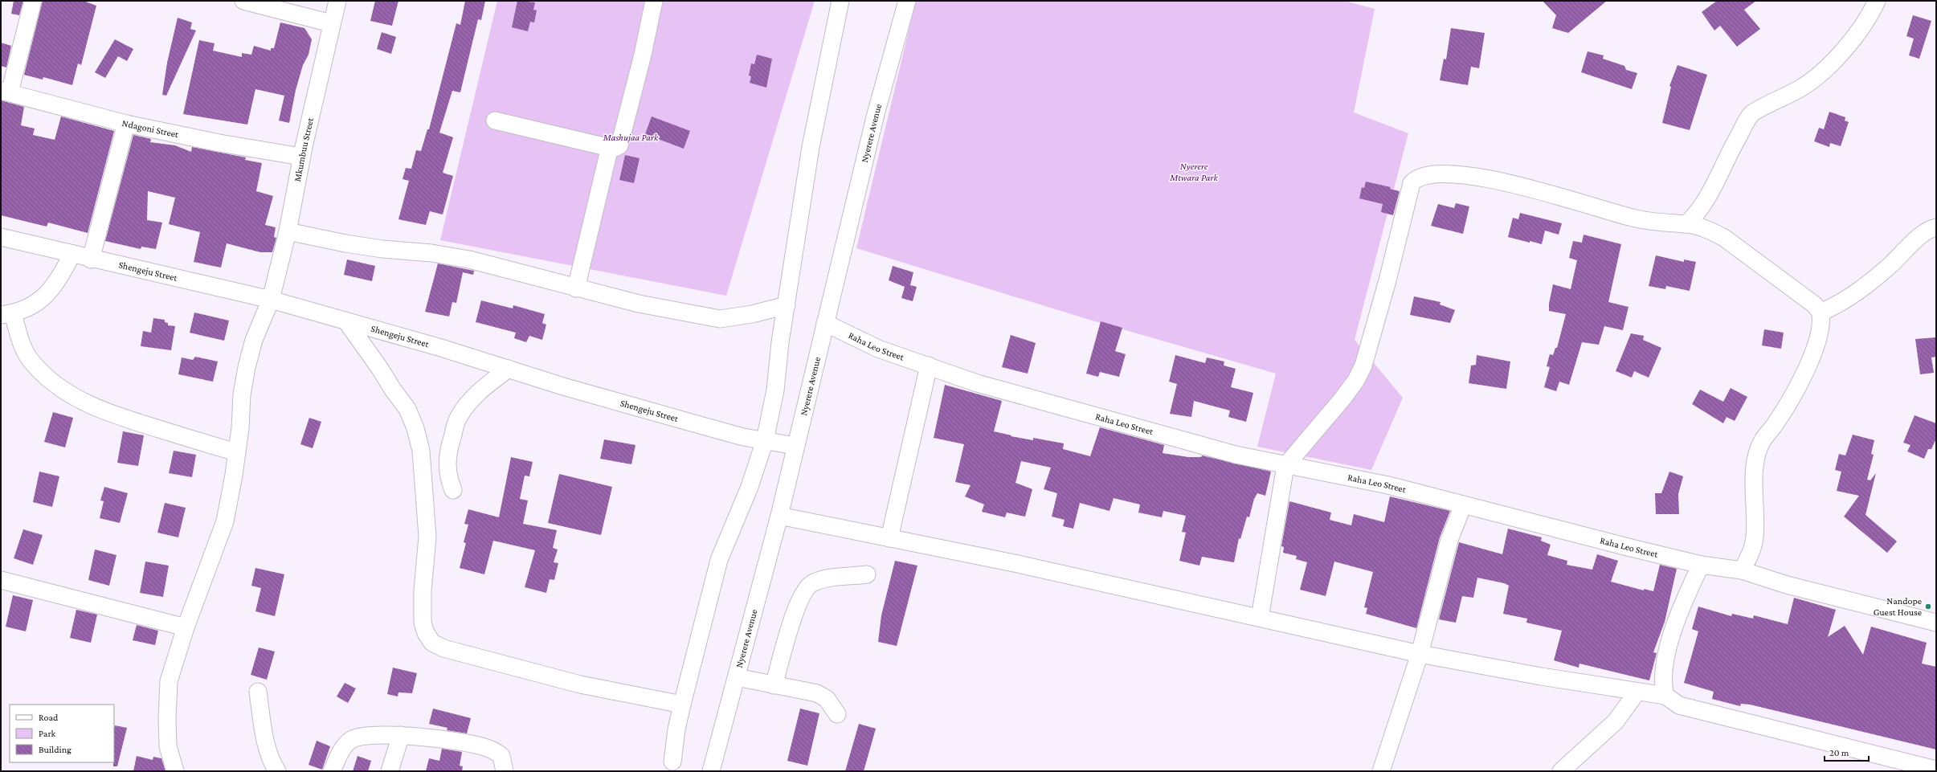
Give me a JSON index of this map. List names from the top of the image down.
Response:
{
  "streets": {
    "street": [
      "Ndagoni Street",
      "Nyerere Avenue",
      "Mkumbuu Street",
      "Shengeju Street",
      "Raha Leo Street"
    ]
  },
  "crossings": [
    ["Ndagoni Street", "Mkumbuu Street"],
    ["Nyerere Avenue", "Shengeju Street"],
    ["Nyerere Avenue", "Raha Leo Street"],
    ["Mkumbuu Street", "Shengeju Street"]
  ],
  "parks": ["Mashujaa Park", "Nyerere Mtwara Park"],
  "places": ["Nandope Guest House"],
  "legend": ["Road", "Park", "Building"],
  "scale_bar": "20 m"
}
